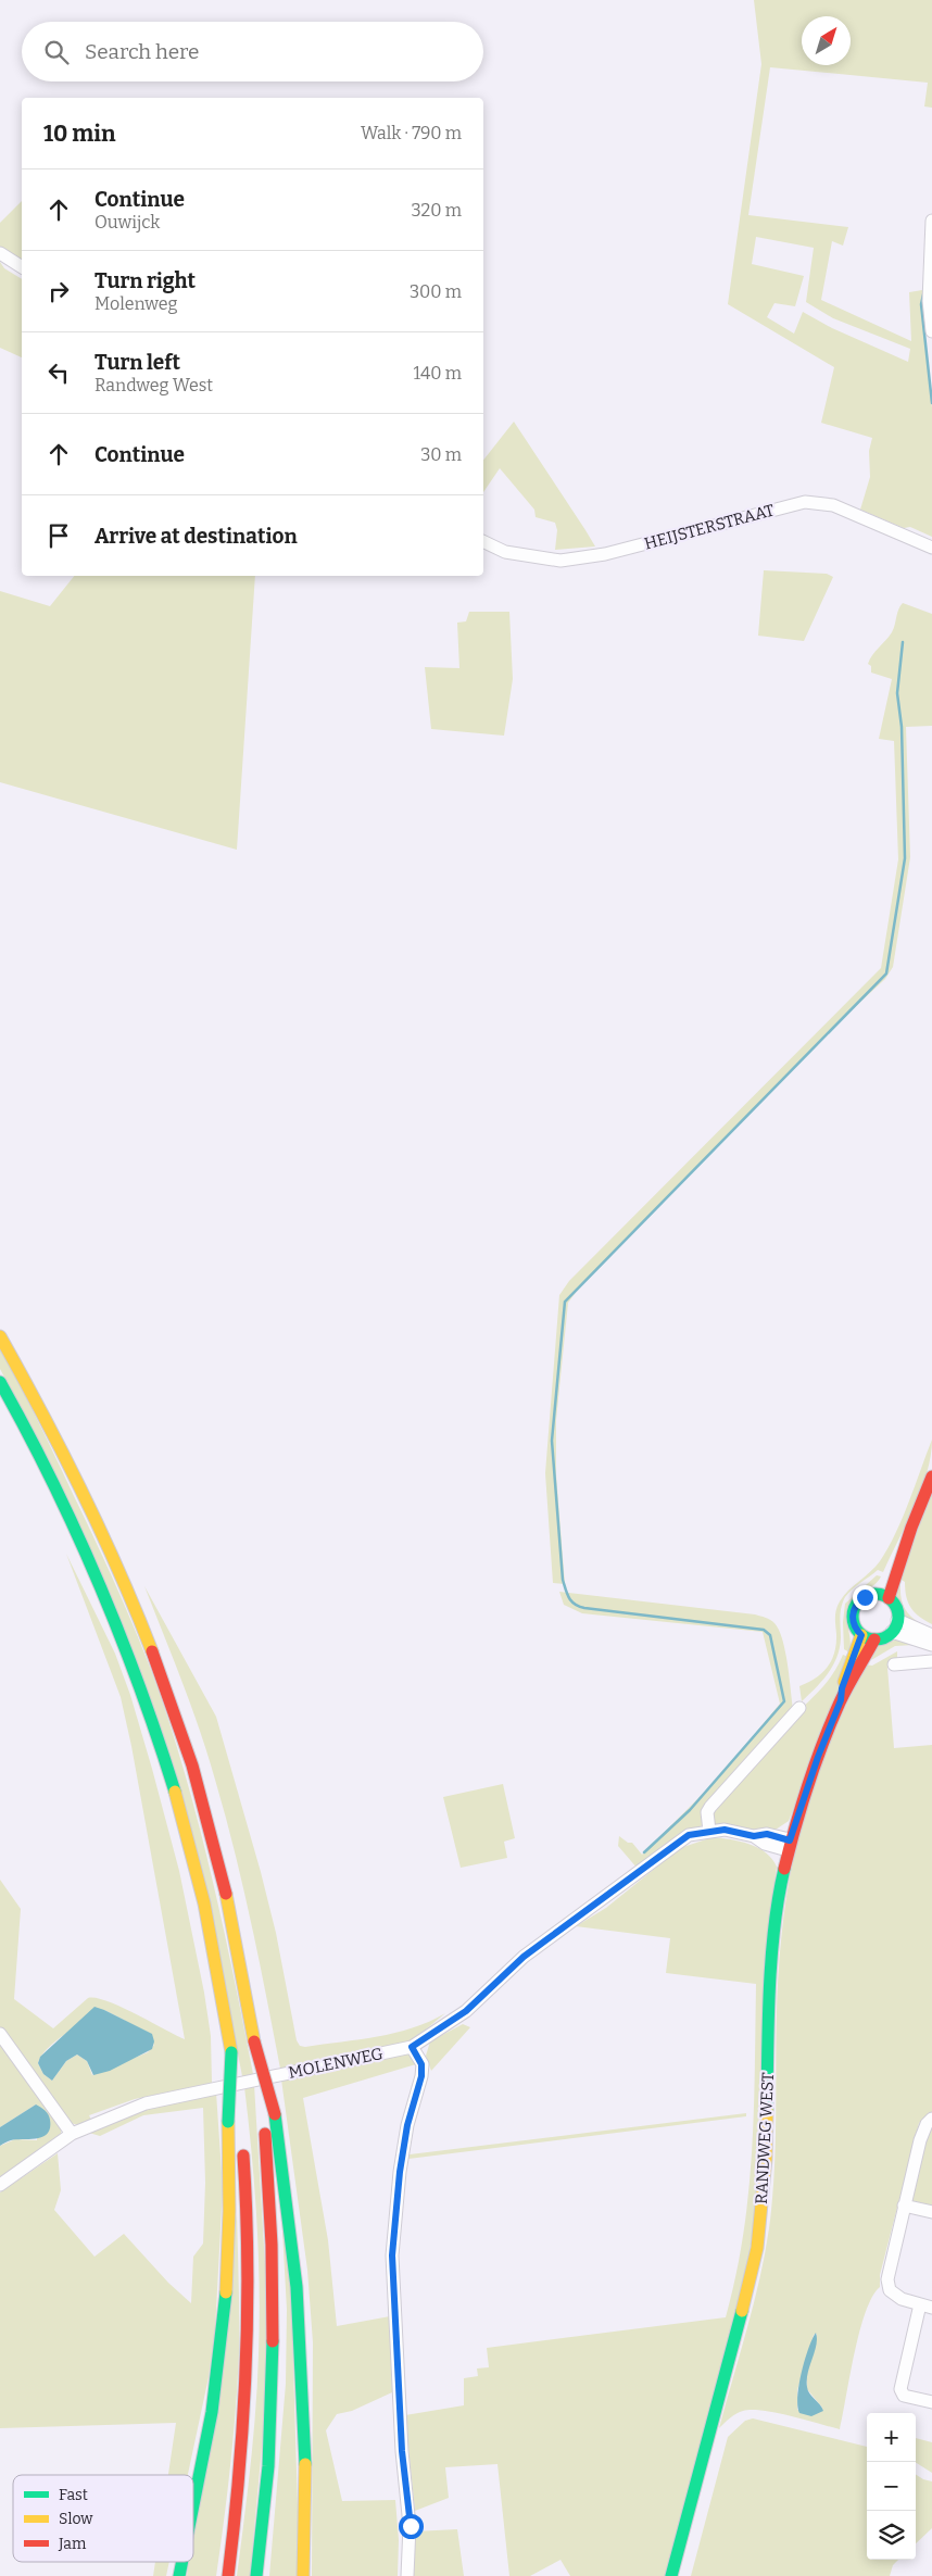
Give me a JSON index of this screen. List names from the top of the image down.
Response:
{
  "streets": {
    "main road": ["RANDWEG WEST"],
    "street": ["HEIJSTERSTRAAT", "MOLENWEG"]
  },
  "crossings": [
    ["MOLENWEG", "RANDWEG WEST"]
  ],
  "legend": ["Fast", "Slow", "Jam"],
  "north": "top right",
  "page": {
    "search": "Search here",
    "heading": ["10 min", "Walk · 790 m"],
    "list": [
      ["Continue", "Ouwijck", "320 m"],
      ["Turn right", "Molenweg", "300 m"],
      ["Turn left", "Randweg West", "140 m"],
      ["Continue", "30 m"],
      "Arrive at destination"
    ],
    "map_buttons": ["+", "−"]
  }
}
